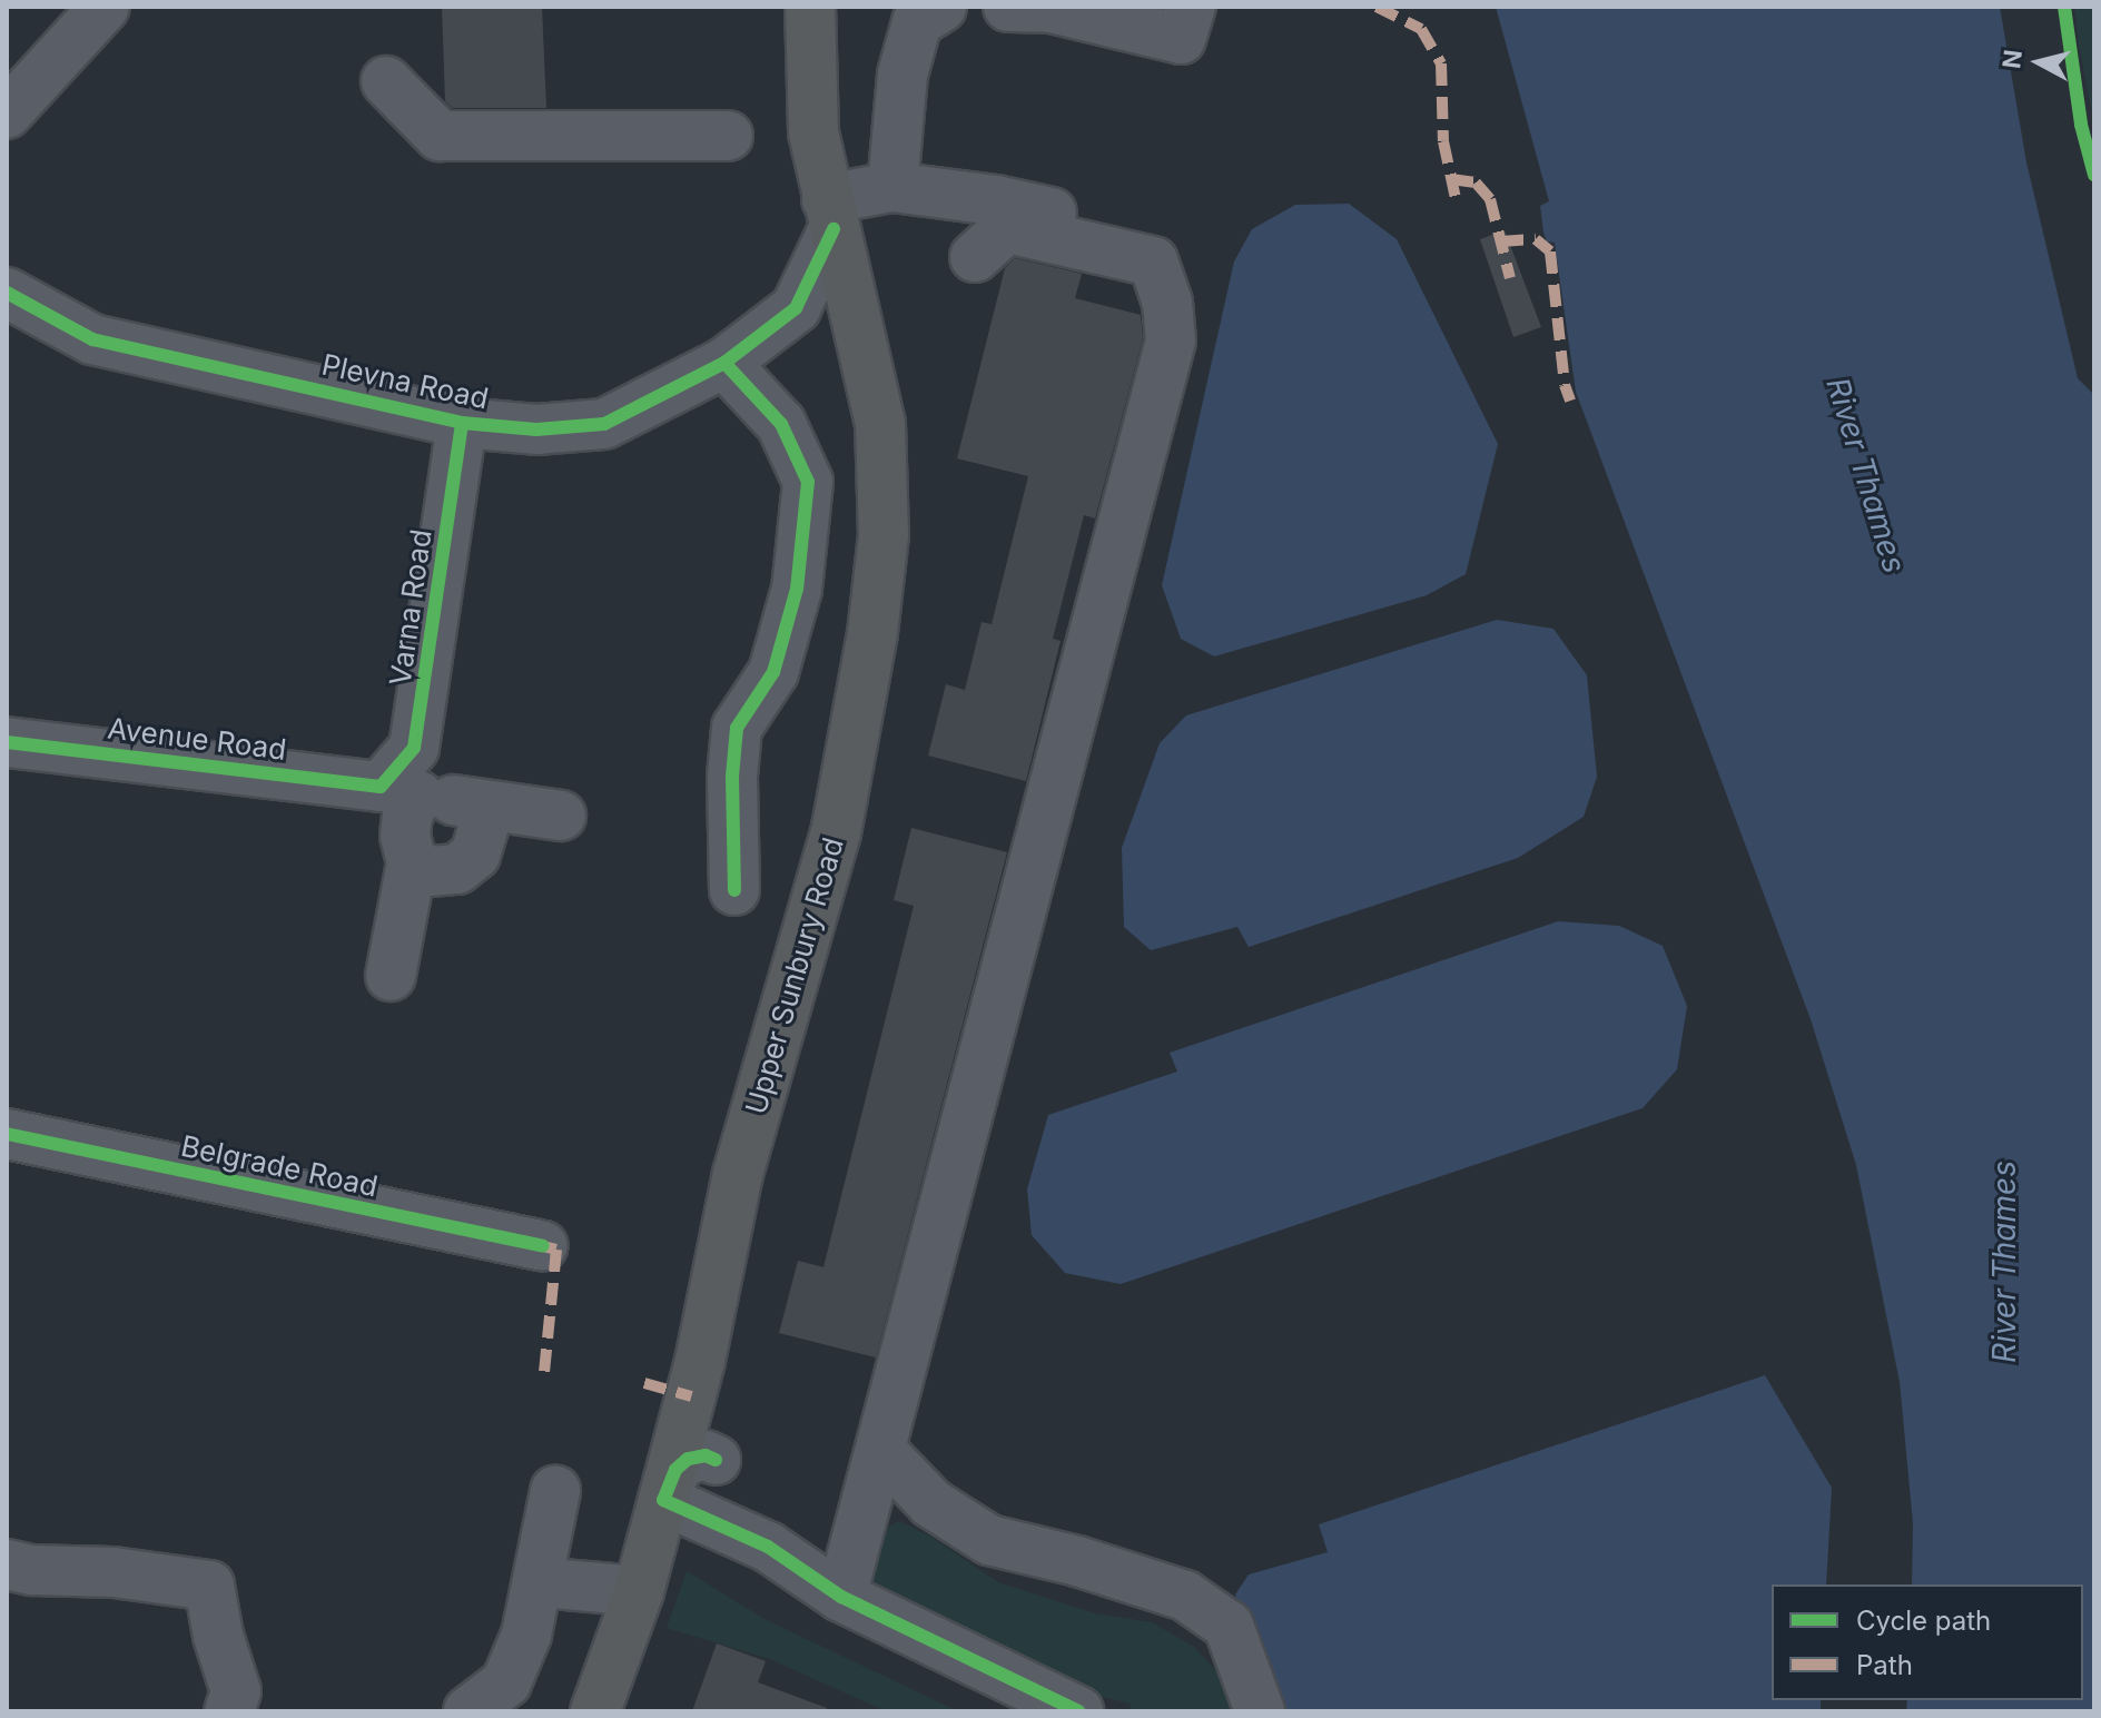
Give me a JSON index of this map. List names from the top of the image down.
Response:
{
  "streets": {
    "highway": ["Upper Sunbury Road"],
    "street": [
      "Plevna Road",
      "Varna Road",
      "Avenue Road",
      "Belgrade Road"
    ]
  },
  "crossings": [
    ["Plevna Road", "Varna Road"],
    ["Plevna Road", "Upper Sunbury Road"],
    ["Varna Road", "Avenue Road"]
  ],
  "water": ["River Thames"],
  "legend": ["Cycle path", "Path"],
  "north": "left"
}
